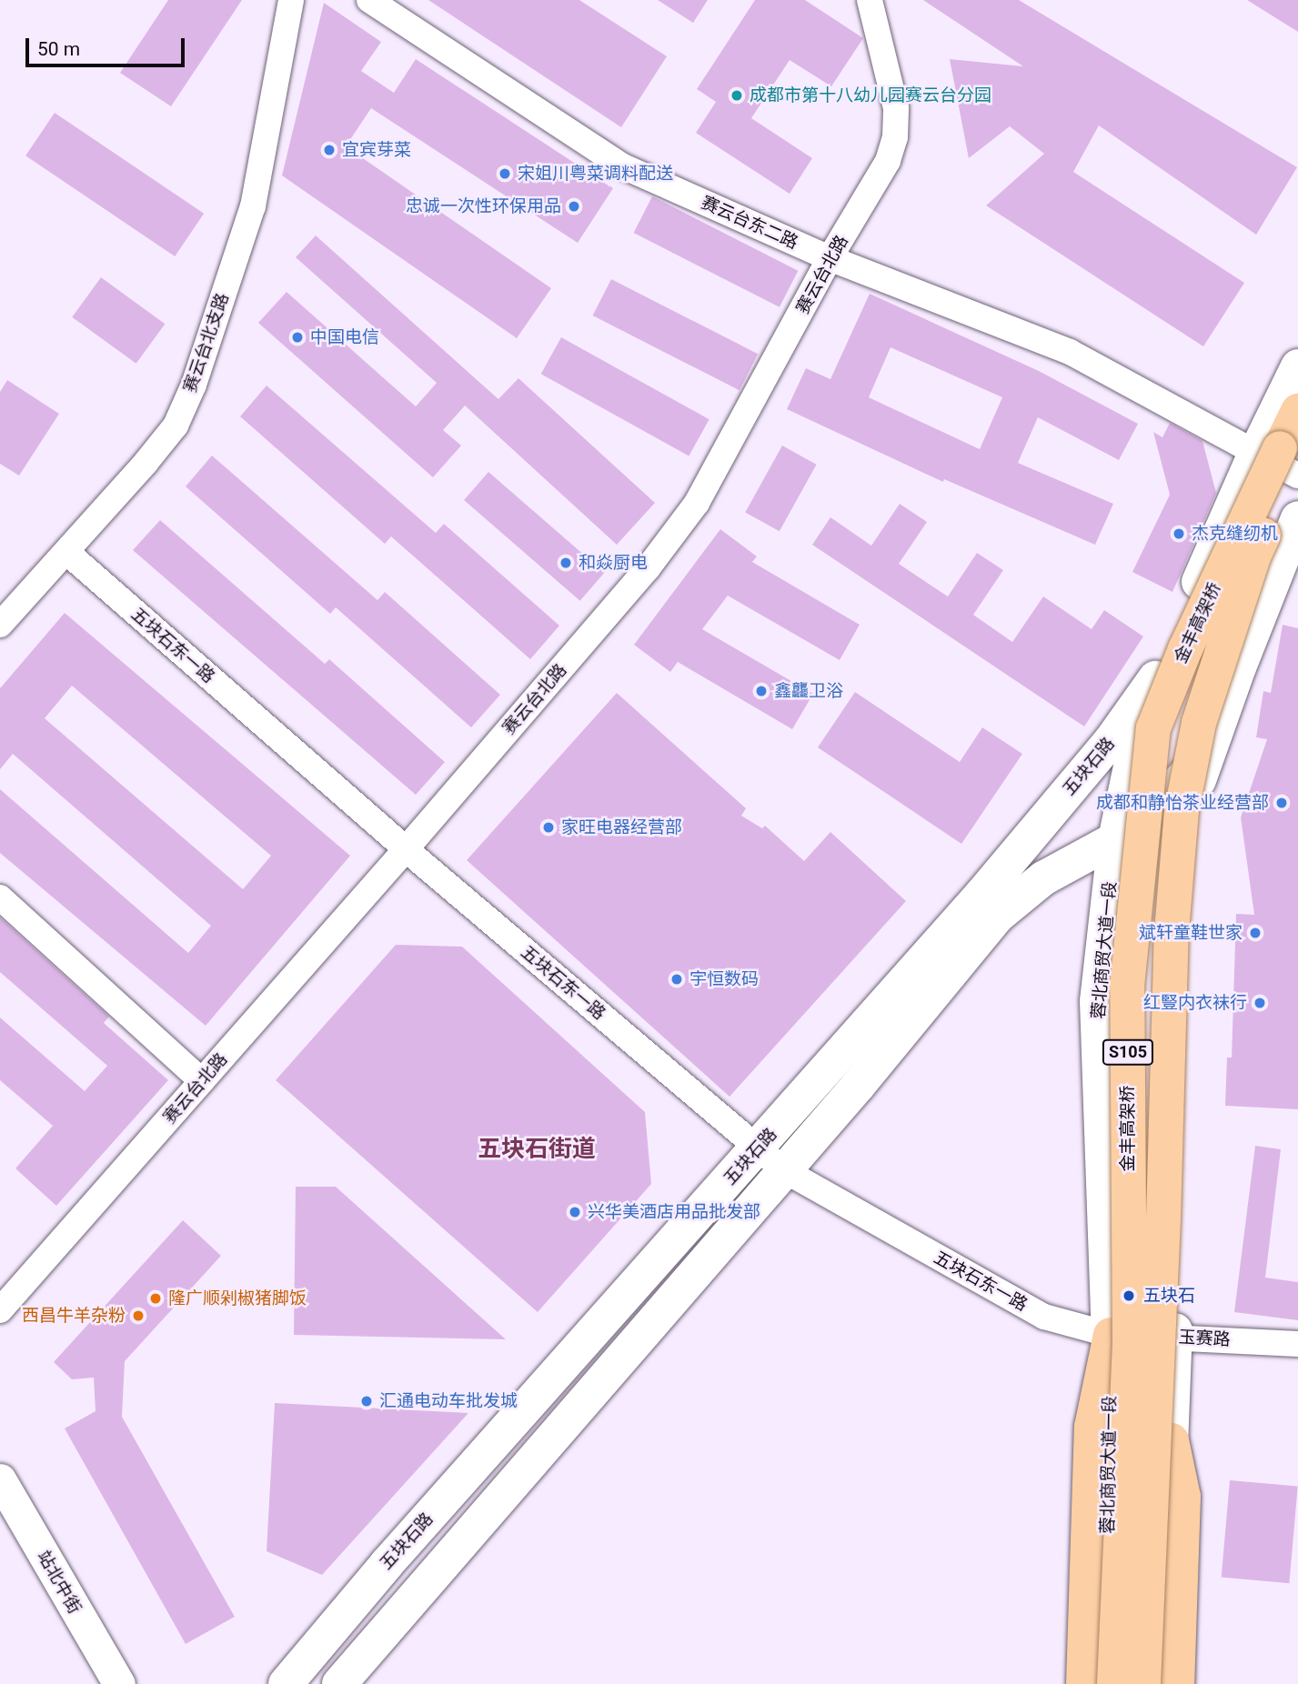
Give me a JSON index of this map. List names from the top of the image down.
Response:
{
  "streets": {
    "highway": ["金丰高架桥", "S105"],
    "main road": ["五块石路", "蓉北商贸大道一段"],
    "street": [
      "赛云台东二路",
      "赛云台北路",
      "赛云台北支路",
      "五块石东一路",
      "玉赛路",
      "站北中街"
    ]
  },
  "crossings": [
    ["赛云台东二路", "赛云台北路"],
    ["赛云台东二路", "金丰高架桥"],
    ["赛云台东二路", "蓉北商贸大道一段"],
    ["赛云台北路", "五块石东一路"],
    ["赛云台北支路", "五块石东一路"],
    ["金丰高架桥", "蓉北商贸大道一段"],
    ["五块石东一路", "五块石路"],
    ["五块石东一路", "蓉北商贸大道一段"],
    ["五块石东一路", "玉赛路"],
    ["五块石路", "蓉北商贸大道一段"],
    ["蓉北商贸大道一段", "玉赛路"]
  ],
  "districts": ["五块石街道"],
  "places": [
    "成都市第十八幼儿园赛云台分园",
    "宜宾芽菜",
    "宋姐川粤菜调料配送",
    "忠诚一次性环保用品",
    "中国电信",
    "杰克缝纫机",
    "和焱厨电",
    "鑫龘卫浴",
    "成都和静怡茶业经营部",
    "家旺电器经营部",
    "斌轩童鞋世家",
    "宇恒数码",
    "红豎内衣袜行",
    "兴华美酒店用品批发部",
    "五块石",
    "隆广顺剁椒猪脚饭",
    "西昌牛羊杂粉",
    "汇通电动车批发城"
  ],
  "scale_bar": "50 m"
}
